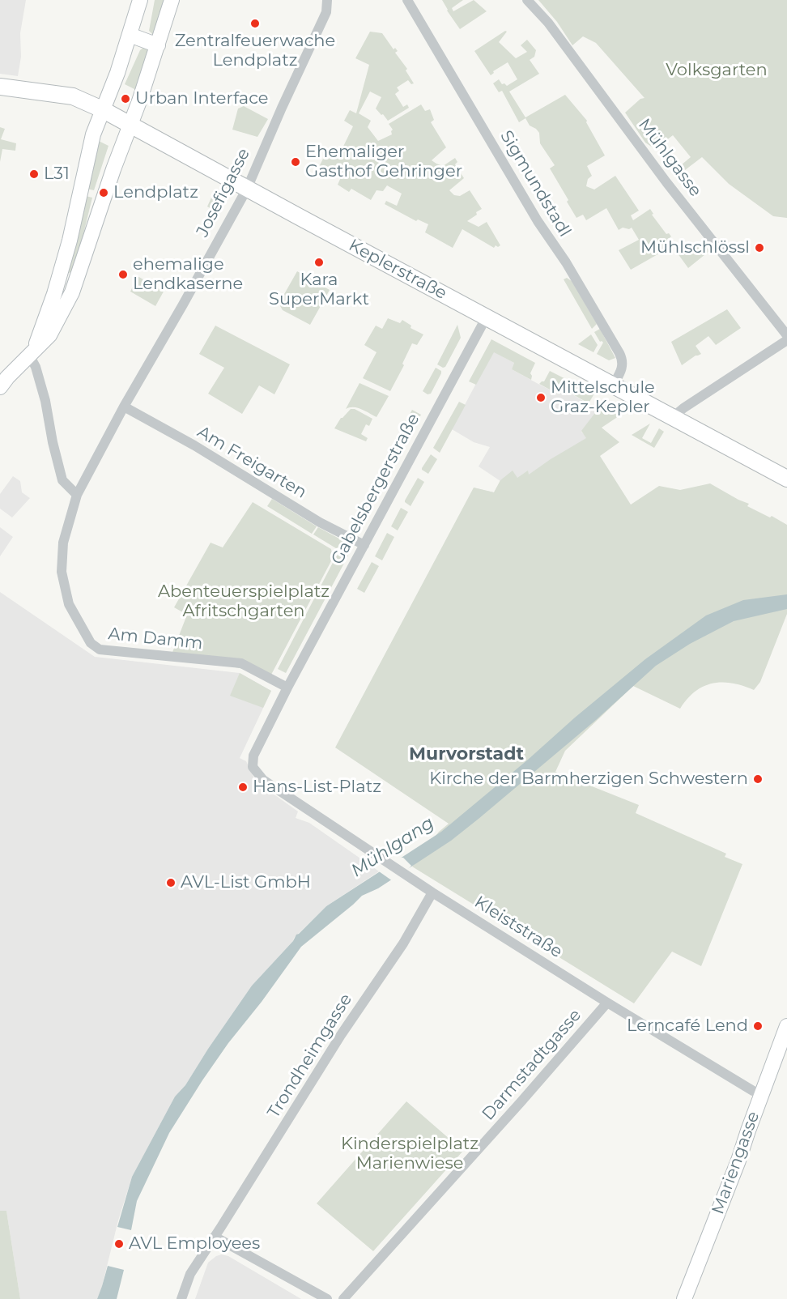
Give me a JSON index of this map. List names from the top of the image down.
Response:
{
  "streets": {
    "main road": ["Keplerstraße", "Mariengasse"],
    "street": [
      "Mühlgasse",
      "Sigmundstadl",
      "Josefigasse",
      "Am Freigarten",
      "Gabelsbergerstraße",
      "Am Damm",
      "Kleiststraße",
      "Trondheimgasse",
      "Darmstadtgasse"
    ]
  },
  "crossings": [
    ["Sigmundstadl", "Keplerstraße"],
    ["Josefigasse", "Keplerstraße"],
    ["Josefigasse", "Am Freigarten"],
    ["Josefigasse", "Am Damm"],
    ["Keplerstraße", "Gabelsbergerstraße"],
    ["Am Freigarten", "Gabelsbergerstraße"],
    ["Gabelsbergerstraße", "Am Damm"],
    ["Gabelsbergerstraße", "Kleiststraße"],
    ["Kleiststraße", "Trondheimgasse"],
    ["Kleiststraße", "Darmstadtgasse"],
    ["Kleiststraße", "Mariengasse"]
  ],
  "districts": ["Murvorstadt"],
  "water": ["Mühlgang"],
  "parks": ["Volksgarten", "Abenteuerspielplatz Afritschgarten", "Kinderspielplatz Marienwiese"],
  "places": [
    "Zentralfeuerwache Lendplatz",
    "Urban Interface",
    "Ehemaliger Gasthof Gehringer",
    "L31",
    "Lendplatz",
    "Mühlschlössl",
    "Kara SuperMarkt",
    "ehemalige Lendkaserne",
    "Mittelschule Graz-Kepler",
    "Kirche der Barmherzigen Schwestern",
    "Hans-List-Platz",
    "AVL-List GmbH",
    "Lerncafé Lend",
    "AVL Employees"
  ]
}
